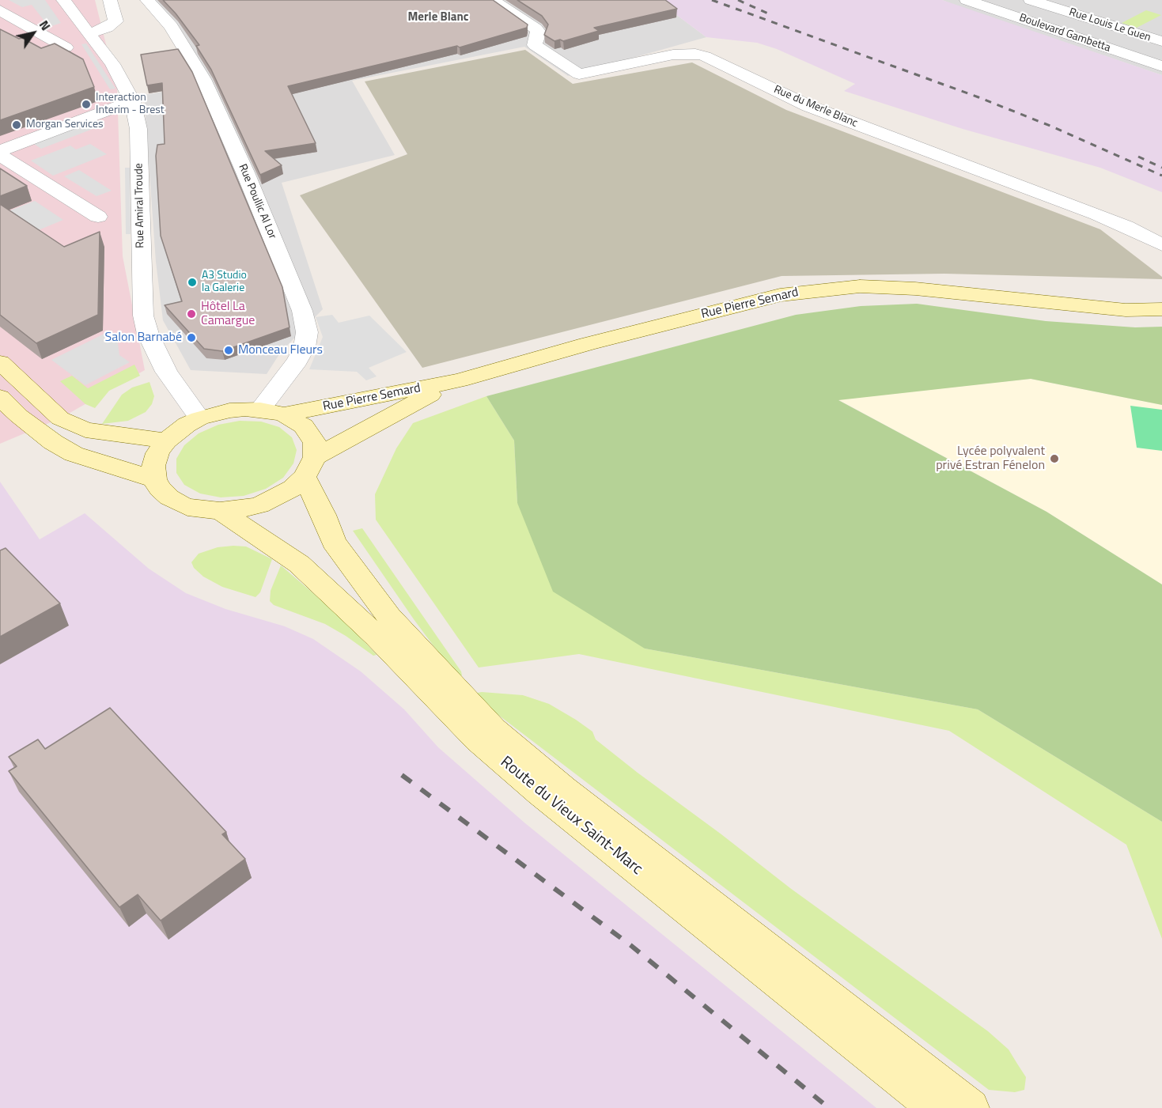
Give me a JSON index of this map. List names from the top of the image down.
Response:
{
  "streets": {
    "main road": ["Rue Pierre Semard", "Route du Vieux Saint-Marc"],
    "street": [
      "Rue Louis Le Guen",
      "Boulevard Gambetta",
      "Rue du Merle Blanc",
      "Rue Poullic Al Lor",
      "Rue Amiral Troude"
    ]
  },
  "crossings": [
    ["Rue Poullic Al Lor", "Rue Amiral Troude"],
    ["Rue Poullic Al Lor", "Rue Pierre Semard"],
    ["Rue Poullic Al Lor", "Route du Vieux Saint-Marc"],
    ["Rue Amiral Troude", "Rue Pierre Semard"],
    ["Rue Amiral Troude", "Route du Vieux Saint-Marc"],
    ["Rue Pierre Semard", "Route du Vieux Saint-Marc"]
  ],
  "districts": ["Merle Blanc"],
  "places": [
    "Interaction Interim - Brest",
    "Morgan Services",
    "A3 Studio la Galerie",
    "Hôtel La Camargue",
    "Salon Barnabé",
    "Monceau Fleurs",
    "Lycée polyvalent privé Estran Fénelon"
  ],
  "north": "top right"
}
